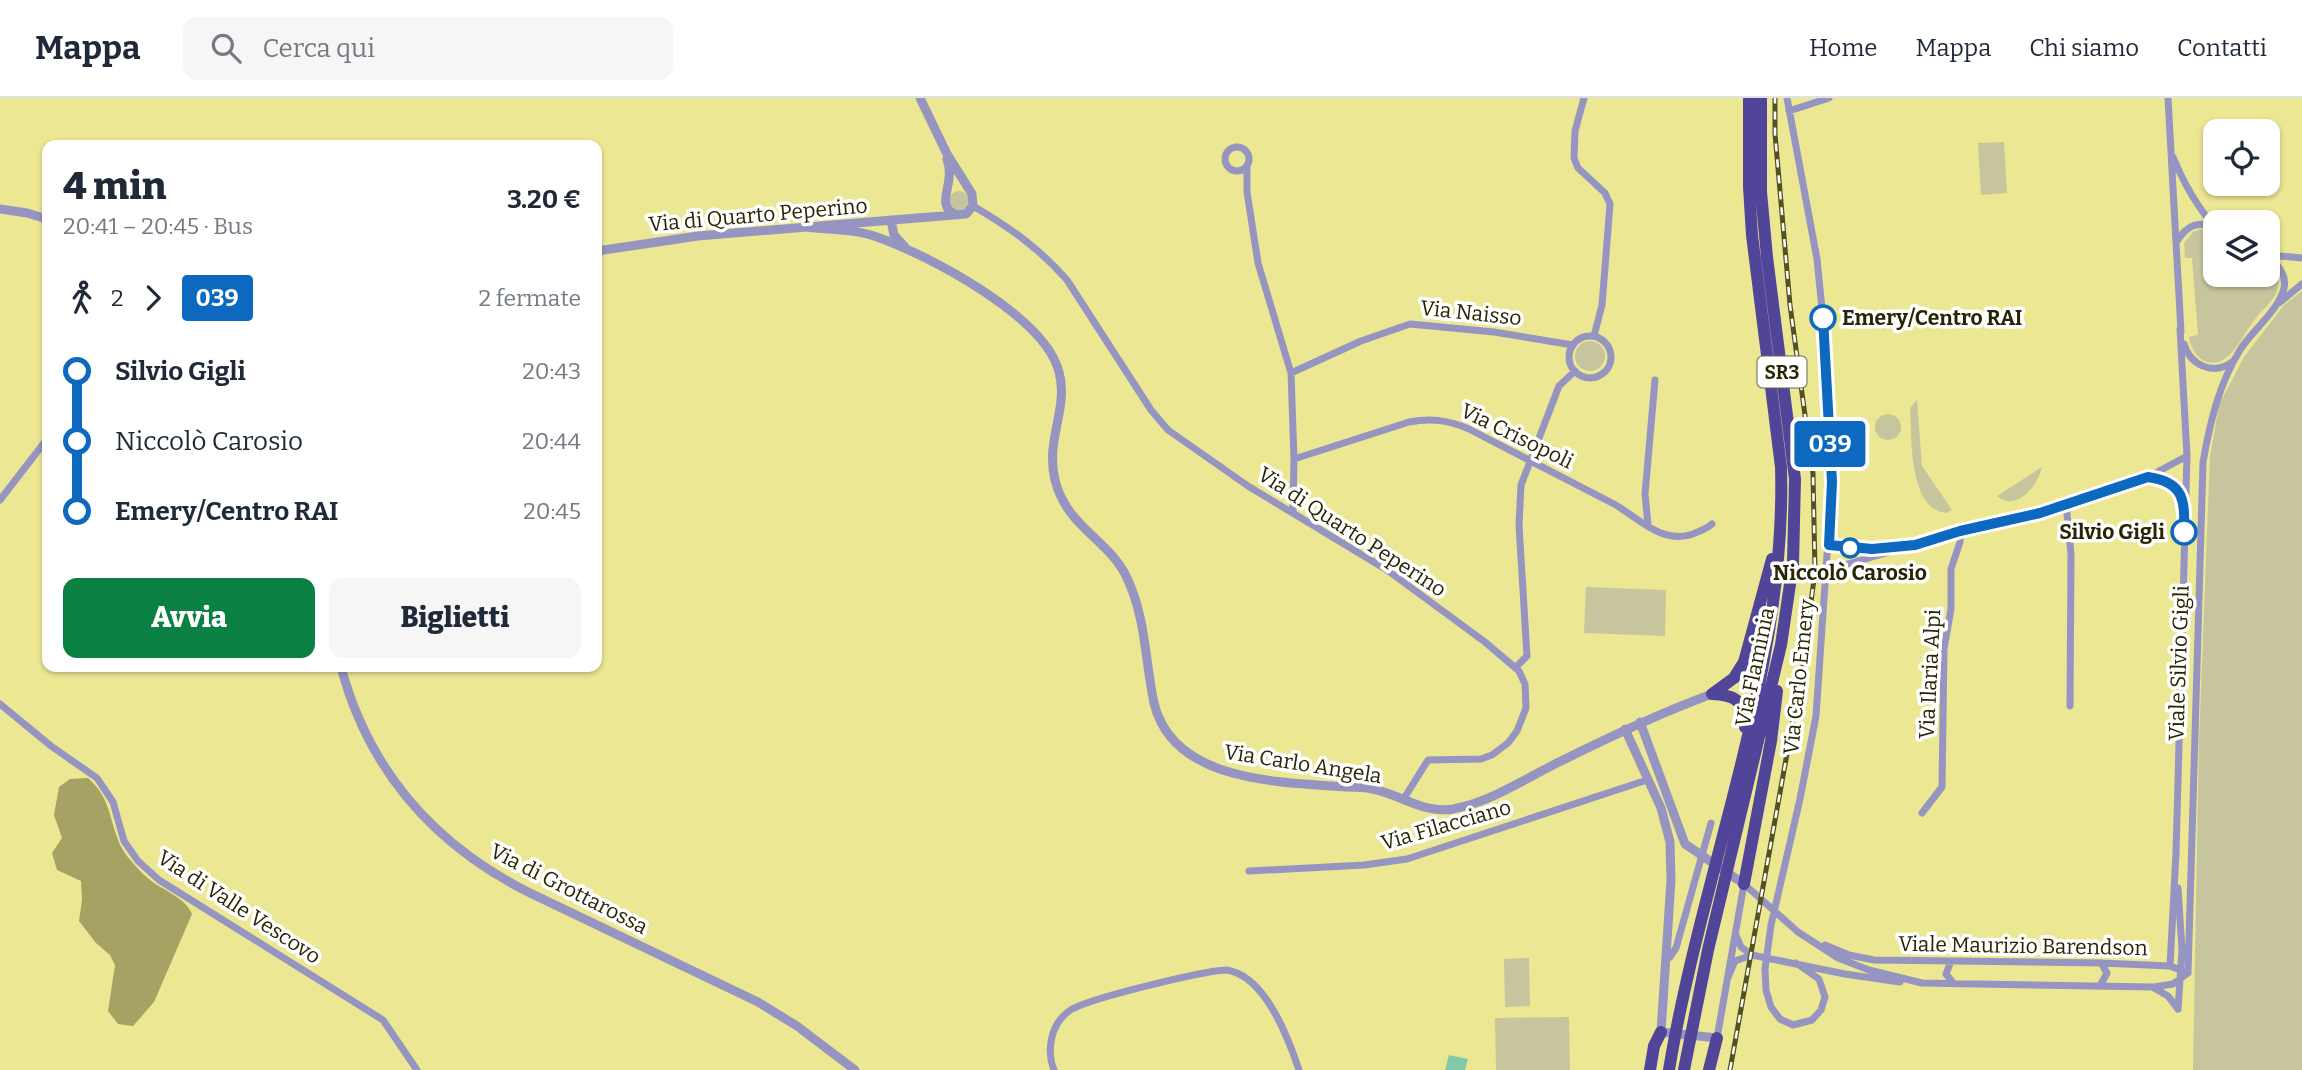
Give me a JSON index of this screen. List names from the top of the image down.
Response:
{
  "streets": {
    "highway": ["SR3", "Via Flaminia"],
    "street": [
      "Via di Quarto Peperino",
      "Via Naisso",
      "Via Crisopoli",
      "Viale Silvio Gigli",
      "Via Ilaria Alpi",
      "Via Carlo Emery",
      "Via Carlo Angela",
      "Via Filacciano",
      "Via di Grottarossa",
      "Via di Valle Vescovo",
      "Viale Maurizio Barendson"
    ]
  },
  "crossings": [
    ["Via di Quarto Peperino", "Via Carlo Angela"],
    ["Viale Silvio Gigli", "Viale Maurizio Barendson"]
  ],
  "places": ["Emery/Centro RAI", "Silvio Gigli", "Niccolò Carosio"],
  "lines": ["bus line 039"],
  "page": {
    "header": "Mappa",
    "search": "Cerca qui",
    "nav": [
      "Home",
      "Mappa",
      "Chi siamo",
      "Contatti"
    ],
    "on_map": "039",
    "heading": ["4 min", "20:41 – 20:45 · Bus", "3.20 €"],
    "legs": ["2", "039", "2 fermate"],
    "list": [
      {
        "name": "Silvio Gigli",
        "value": "20:43"
      },
      {
        "name": "Niccolò Carosio",
        "value": "20:44"
      },
      {
        "name": "Emery/Centro RAI",
        "value": "20:45"
      }
    ],
    "buttons": ["Avvia", "Biglietti"]
  }
}
